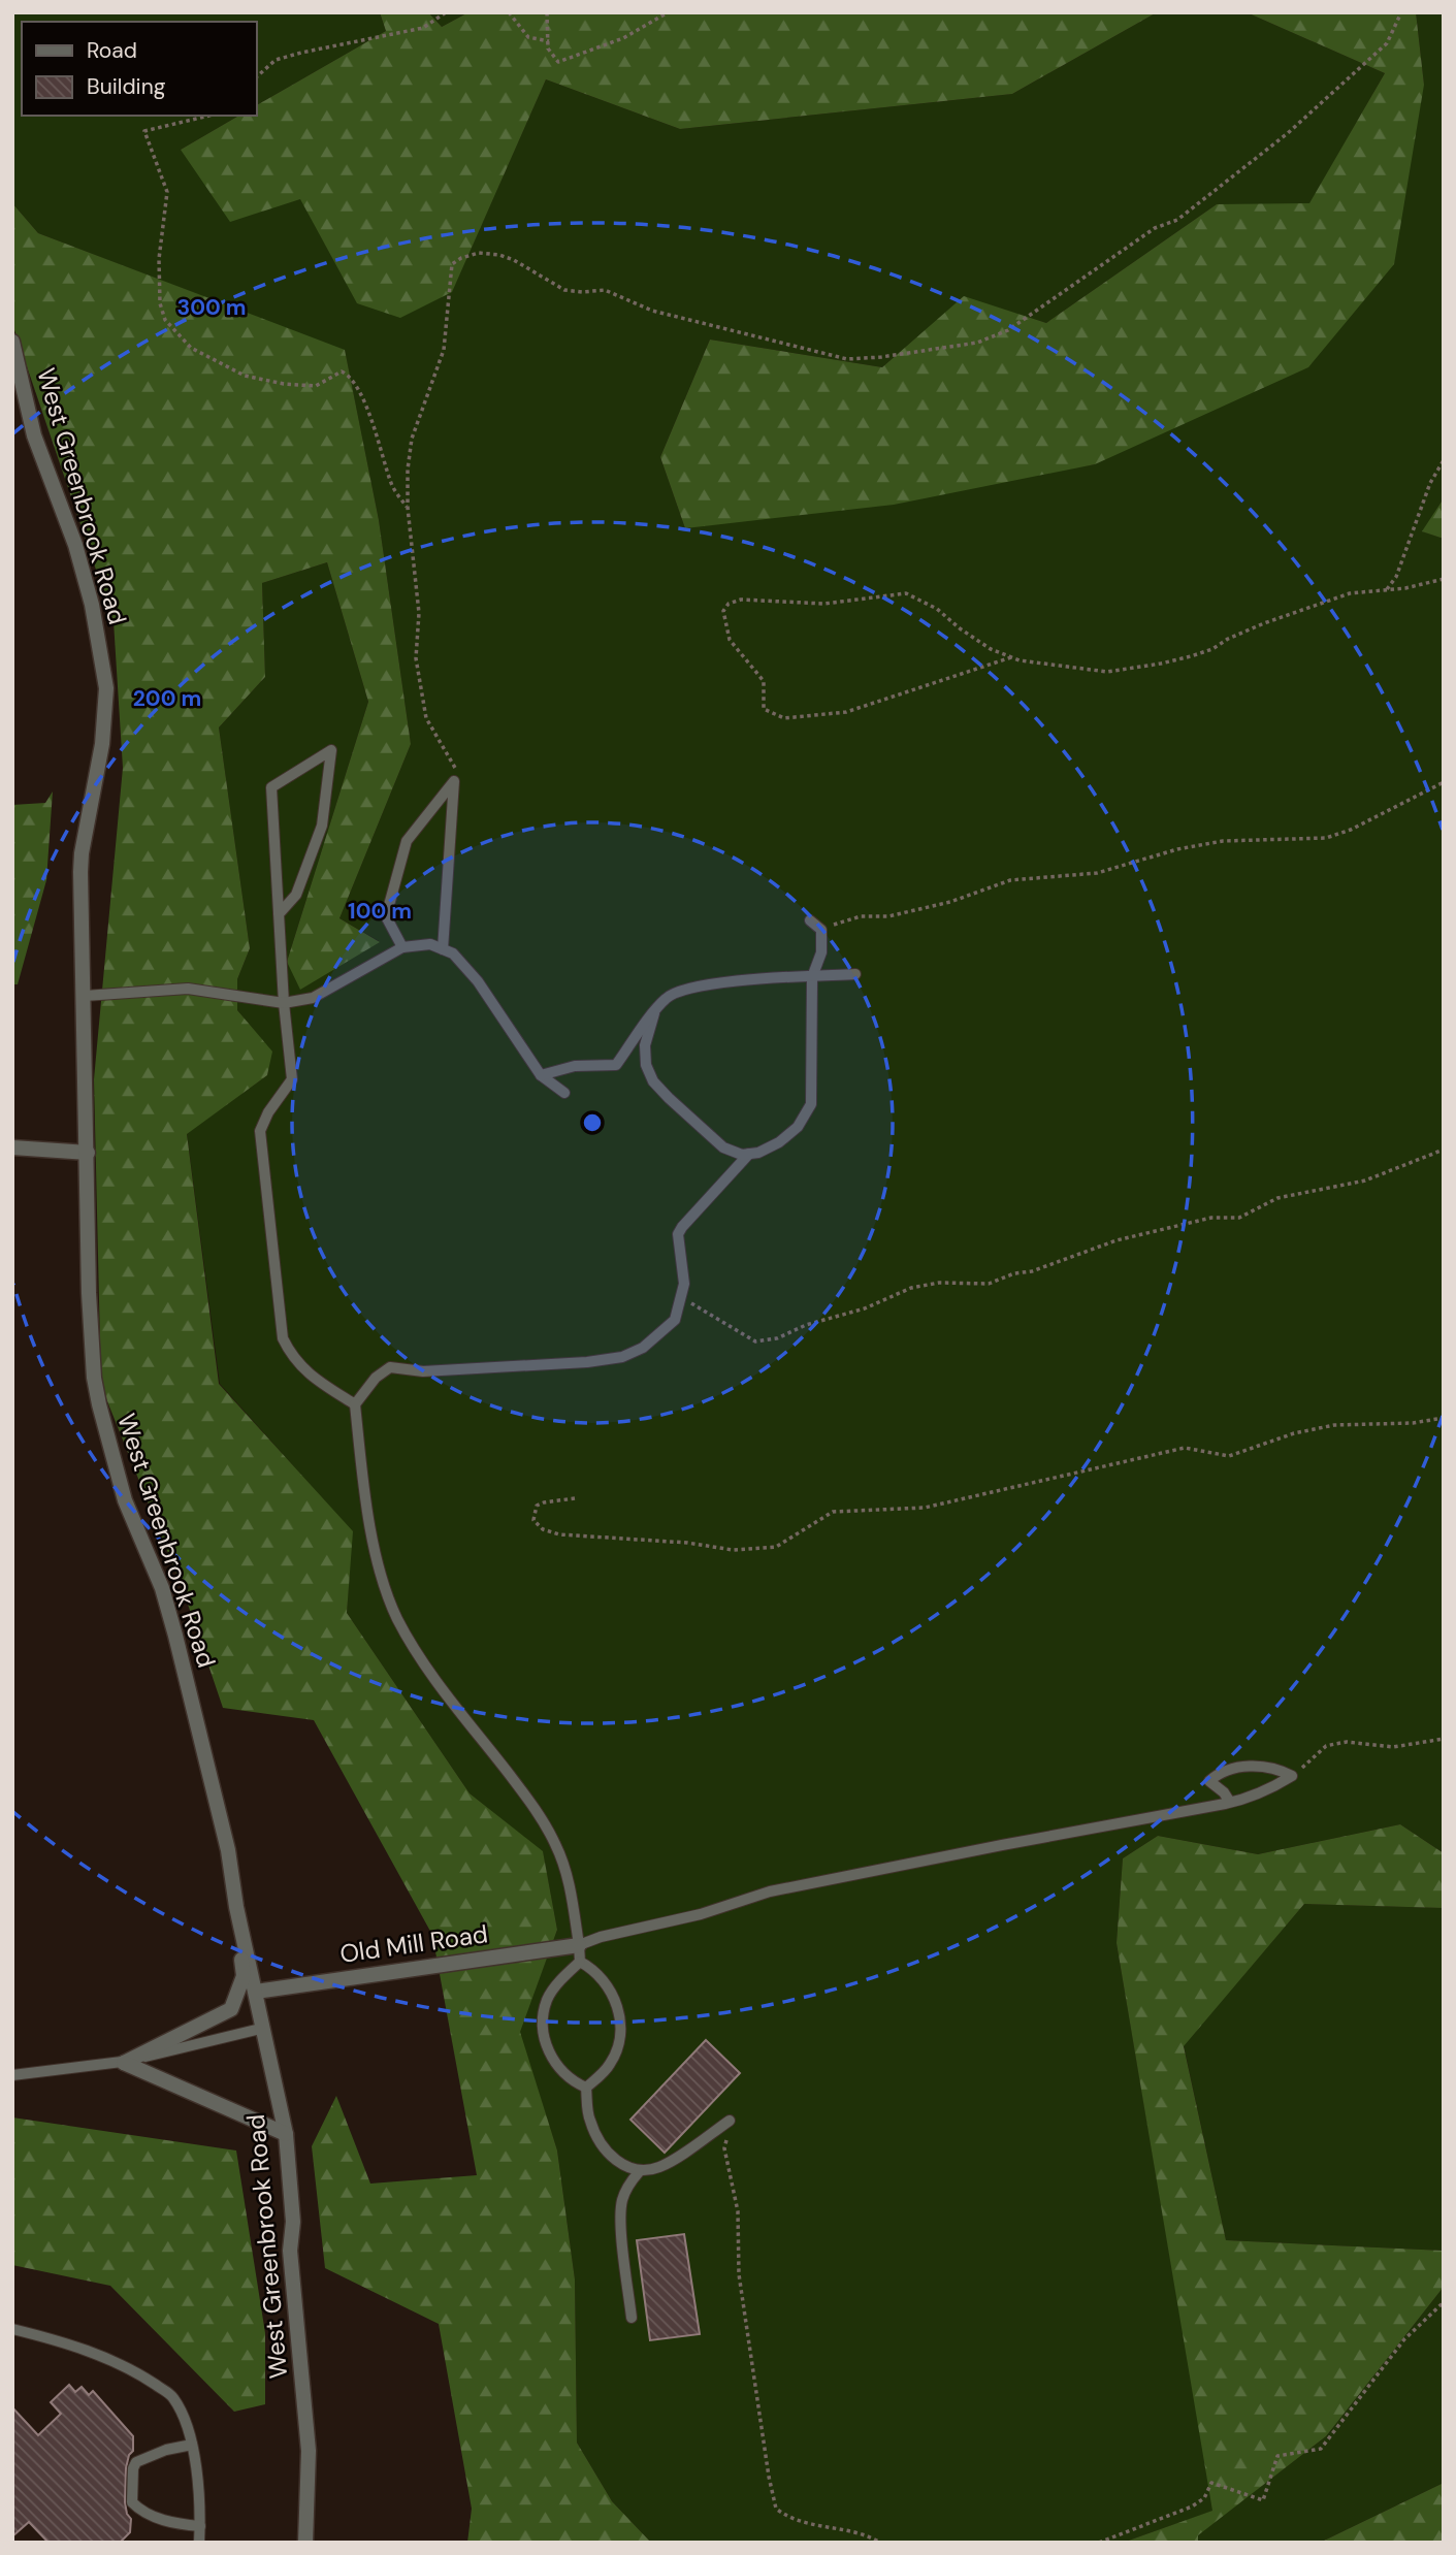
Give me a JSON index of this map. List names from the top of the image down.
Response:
{
  "streets": {
    "street": ["West Greenbrook Road", "Old Mill Road"]
  },
  "crossings": [
    ["West Greenbrook Road", "Old Mill Road"]
  ],
  "legend": ["Road", "Building"],
  "rings": ["300 m", "200 m", "100 m"]
}
